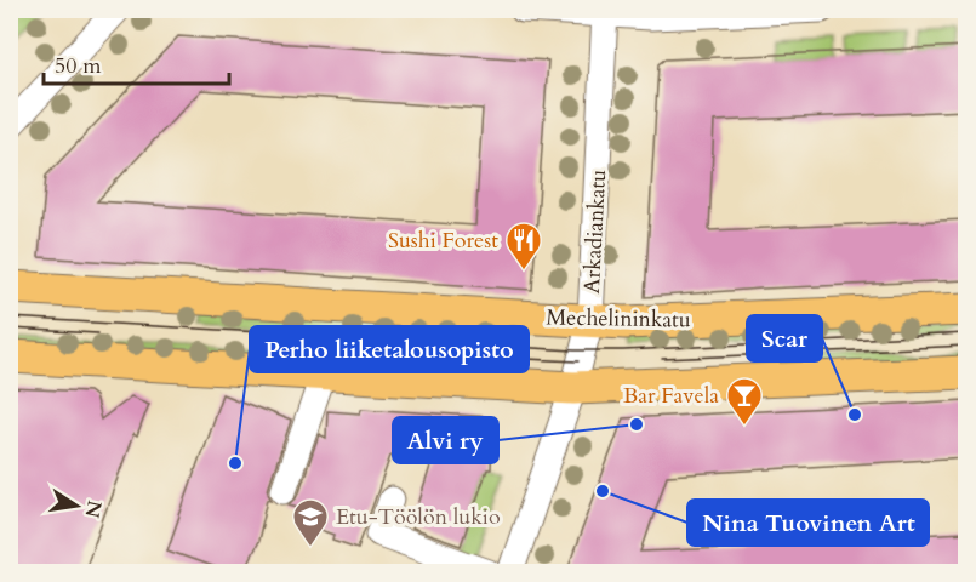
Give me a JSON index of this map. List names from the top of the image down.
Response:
{
  "streets": {
    "main road": ["Mechelininkatu"],
    "street": ["Arkadiankatu"]
  },
  "crossings": [
    ["Arkadiankatu", "Mechelininkatu"]
  ],
  "places": {
    "restaurant": ["Sushi Forest"],
    "other": [
      "Scar",
      "Alvi ry",
      "Perho liiketalousopisto",
      "Nina Tuovinen Art"
    ],
    "bar": ["Bar Favela"],
    "school or university": ["Etu-Töölön lukio"]
  },
  "scale_bar": "50 m",
  "north": "right"
}
